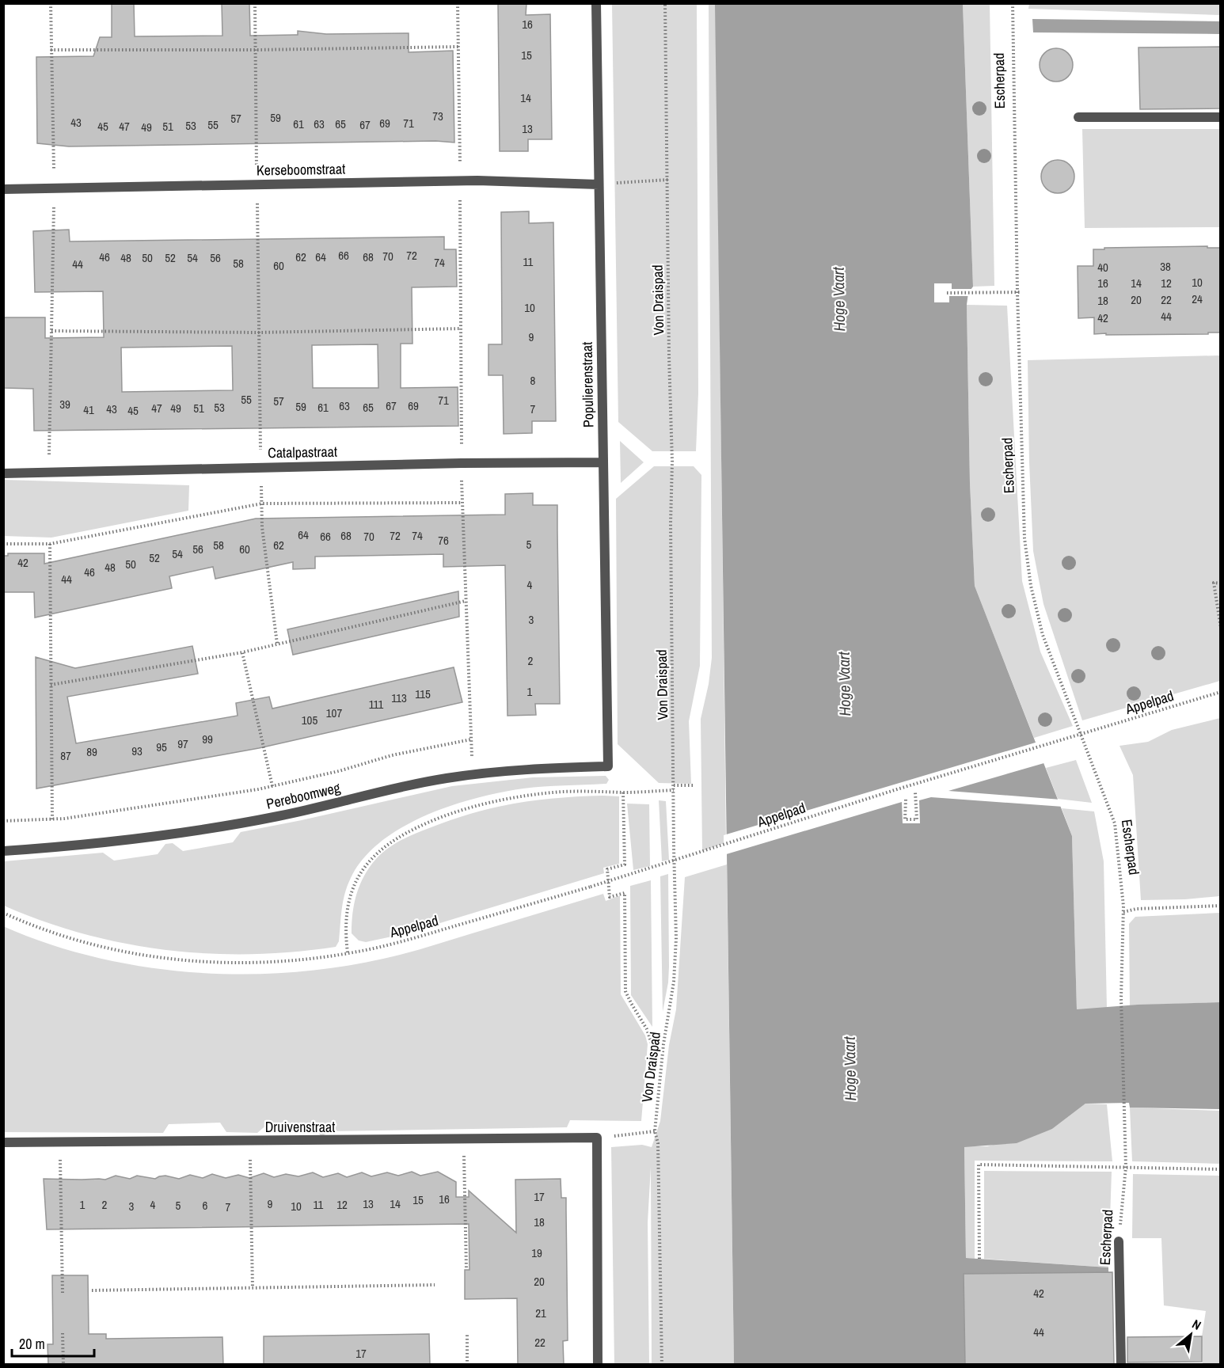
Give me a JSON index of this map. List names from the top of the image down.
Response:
{
  "streets": {
    "street": [
      "Escherpad",
      "Kerseboomstraat",
      "Populierenstraat",
      "Catalpastraat",
      "Pereboomweg",
      "Druivenstraat"
    ],
    "path": ["Von Draispad", "Appelpad"]
  },
  "crossings": [
    ["Kerseboomstraat", "Populierenstraat"],
    ["Populierenstraat", "Catalpastraat"],
    ["Populierenstraat", "Pereboomweg"]
  ],
  "water": ["Hoge Vaart"],
  "house_numbers": [
    "16",
    "15",
    "14",
    "73",
    "59",
    "57",
    "43",
    "69",
    "71",
    "61",
    "63",
    "65",
    "55",
    "67",
    "53",
    "45",
    "47",
    "51",
    "49",
    "13",
    "66",
    "72",
    "70",
    "46",
    "62",
    "64",
    "68",
    "48",
    "50",
    "52",
    "54",
    "56",
    "11",
    "74",
    "58",
    "44",
    "60",
    "38",
    "40",
    "10",
    "16",
    "14",
    "12",
    "24",
    "20",
    "22",
    "18",
    "10",
    "44",
    "42",
    "9",
    "8",
    "55",
    "71",
    "57",
    "39",
    "63",
    "67",
    "69",
    "59",
    "53",
    "61",
    "65",
    "47",
    "49",
    "51",
    "43",
    "7",
    "41",
    "45",
    "64",
    "68",
    "72",
    "74",
    "66",
    "70",
    "76",
    "5",
    "58",
    "62",
    "56",
    "60",
    "54",
    "52",
    "42",
    "50",
    "48",
    "46",
    "44",
    "4",
    "3",
    "2",
    "1",
    "115",
    "113",
    "111",
    "107",
    "105",
    "99",
    "97",
    "95",
    "93",
    "89",
    "87",
    "17",
    "16",
    "15",
    "9",
    "13",
    "14",
    "1",
    "2",
    "4",
    "11",
    "12",
    "5",
    "6",
    "3",
    "10",
    "7",
    "18",
    "19",
    "20",
    "42",
    "21",
    "44",
    "22",
    "17"
  ],
  "scale_bar": "20 m",
  "north": "top right"
}
